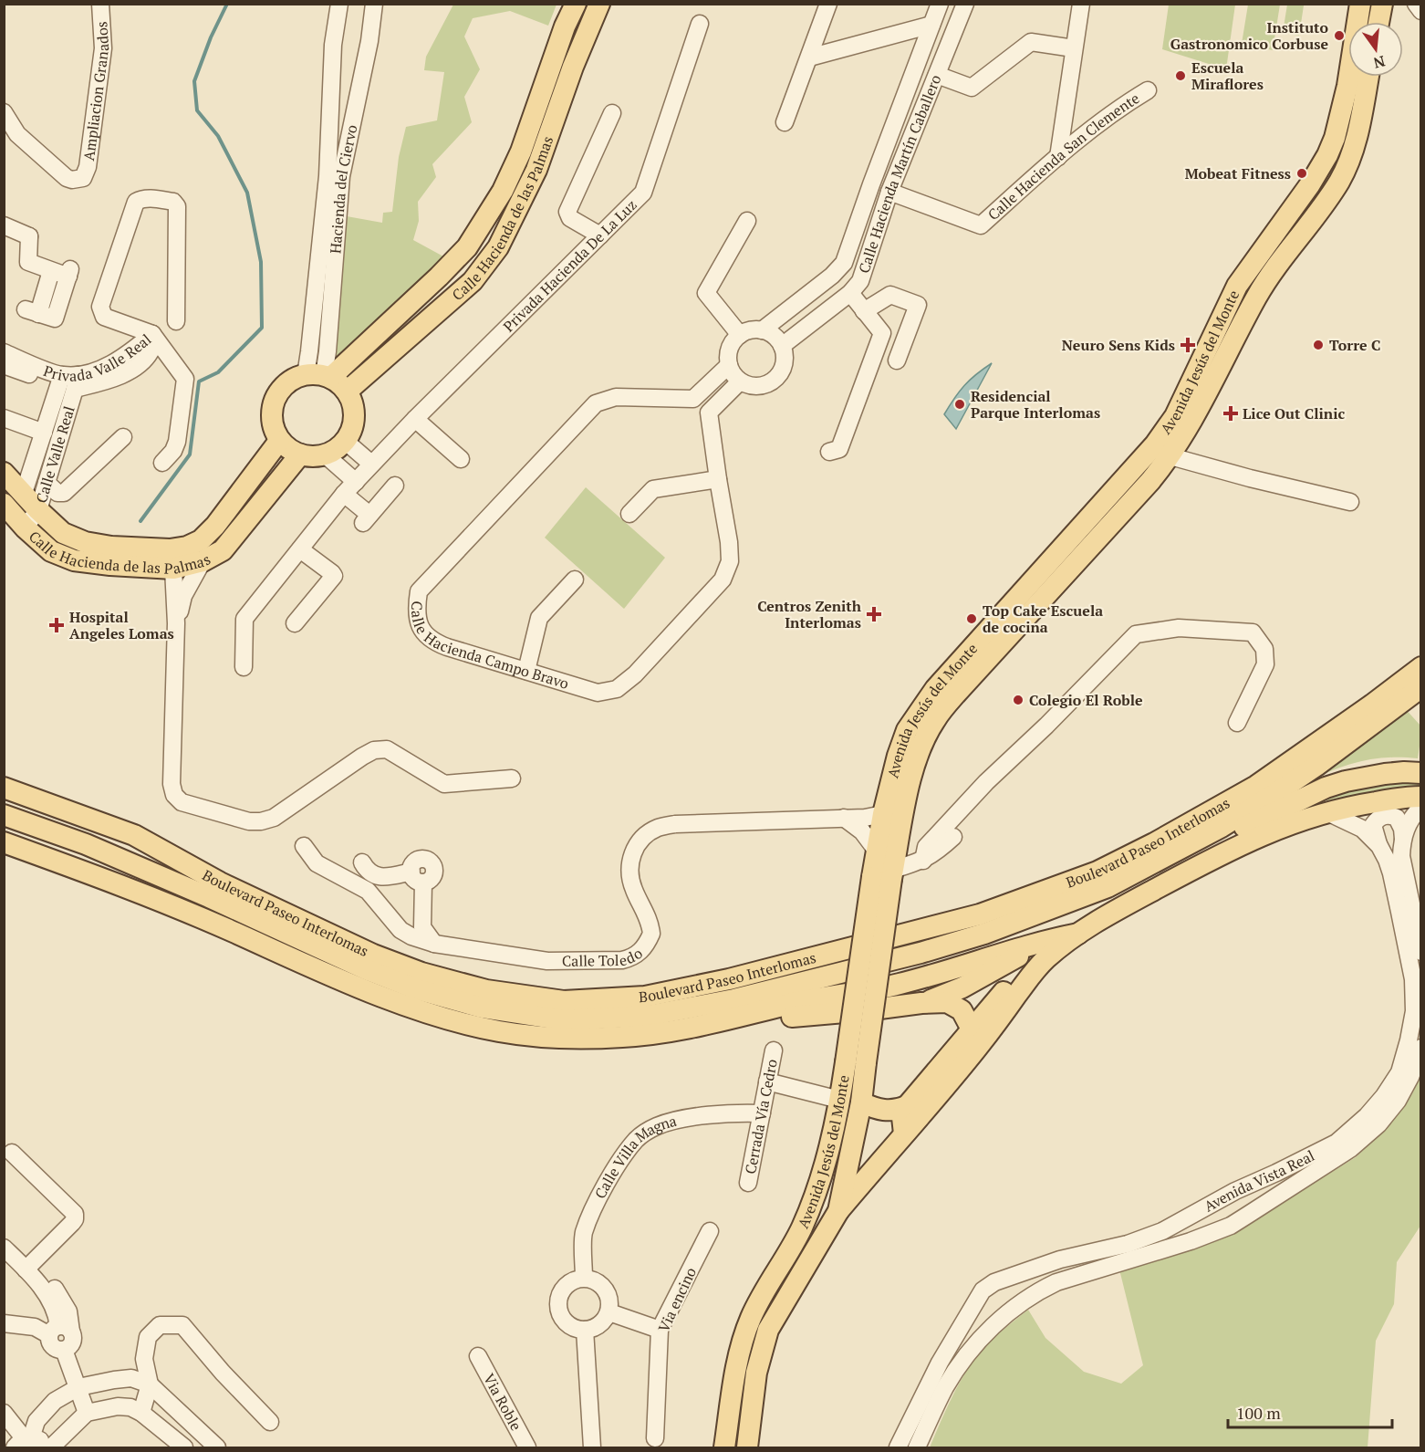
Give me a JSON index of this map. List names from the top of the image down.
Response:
{
  "streets": {
    "main road": ["Calle Hacienda de las Palmas", "Avenida Jesús del Monte", "Boulevard Paseo Interlomas"],
    "street": [
      "Ampliacion Granados",
      "Calle Hacienda San Clemente",
      "Calle Hacienda Martín Caballero",
      "Hacienda del Ciervo",
      "Privada Hacienda De La Luz",
      "Privada Valle Real",
      "Calle Valle Real",
      "Calle Hacienda Campo Bravo",
      "Calle Toledo",
      "Cerrada Vía Cedro",
      "Calle Villa Magna",
      "Avenida Vista Real",
      "Via encino",
      "Via Roble"
    ]
  },
  "crossings": [
    ["Calle Hacienda San Clemente", "Calle Hacienda Martín Caballero"],
    ["Calle Hacienda Martín Caballero", "Calle Hacienda Campo Bravo"],
    ["Hacienda del Ciervo", "Calle Hacienda de las Palmas"],
    ["Calle Hacienda de las Palmas", "Calle Valle Real"],
    ["Privada Valle Real", "Calle Valle Real"],
    ["Avenida Jesús del Monte", "Calle Toledo"],
    ["Cerrada Vía Cedro", "Calle Villa Magna"]
  ],
  "places": {
    "other": [
      "Instituto Gastronomico Corbuse",
      "Escuela Miraflores",
      "Mobeat Fitness",
      "Torre C",
      "Residencial Parque Interlomas",
      "Top Cake Escuela de cocina",
      "Colegio El Roble"
    ],
    "health": [
      "Neuro Sens Kids",
      "Lice Out Clinic",
      "Centros Zenith Interlomas",
      "Hospital Angeles Lomas"
    ]
  },
  "scale_bar": "100 m",
  "north": "bottom"
}
